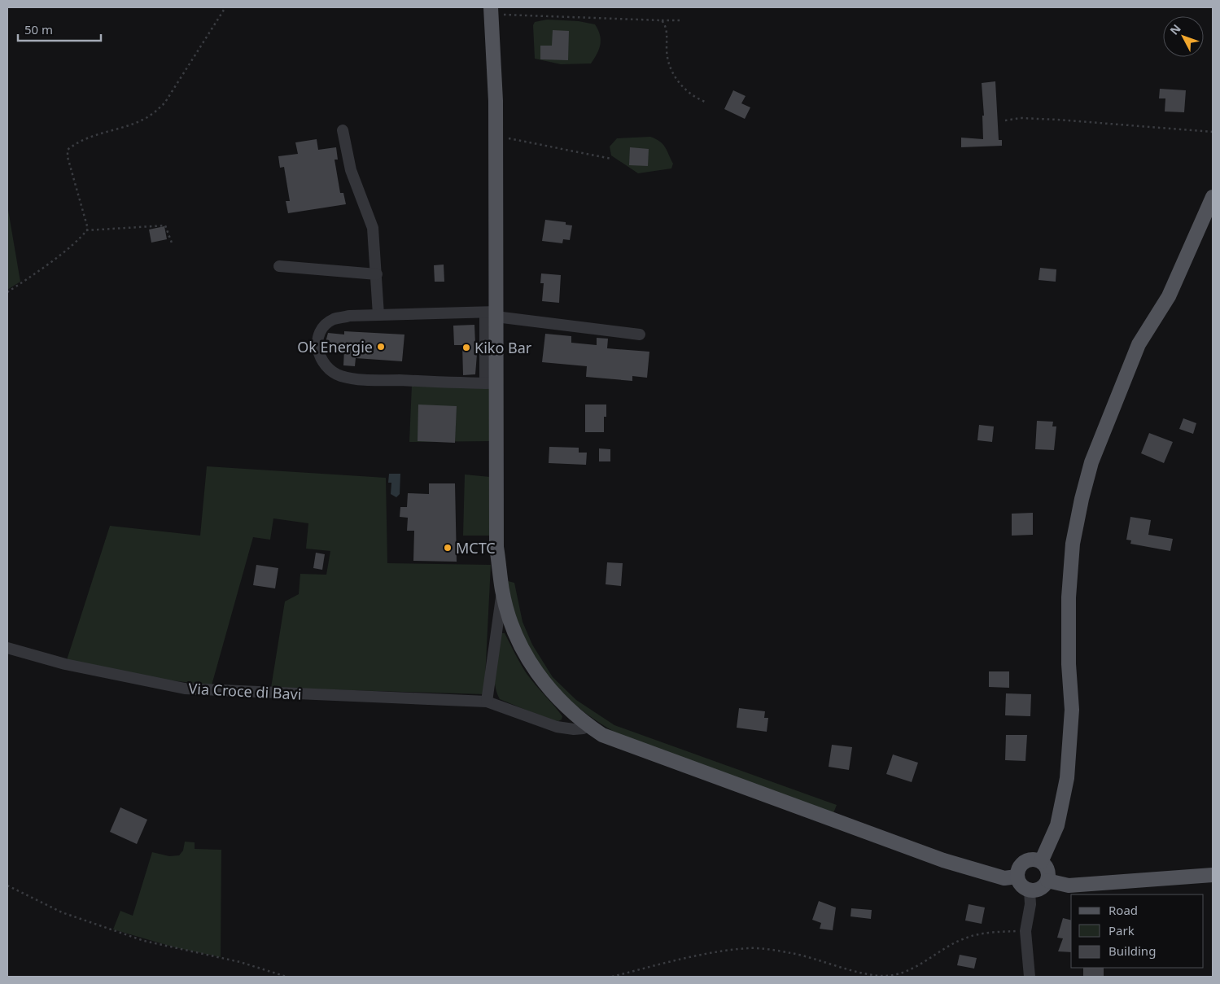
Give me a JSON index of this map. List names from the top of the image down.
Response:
{
  "streets": {
    "street": ["Via Croce di Bavi"]
  },
  "places": ["Ok Energie", "Kiko Bar", "MCTC"],
  "legend": ["Road", "Park", "Building"],
  "scale_bar": "50 m",
  "north": "top left"
}
